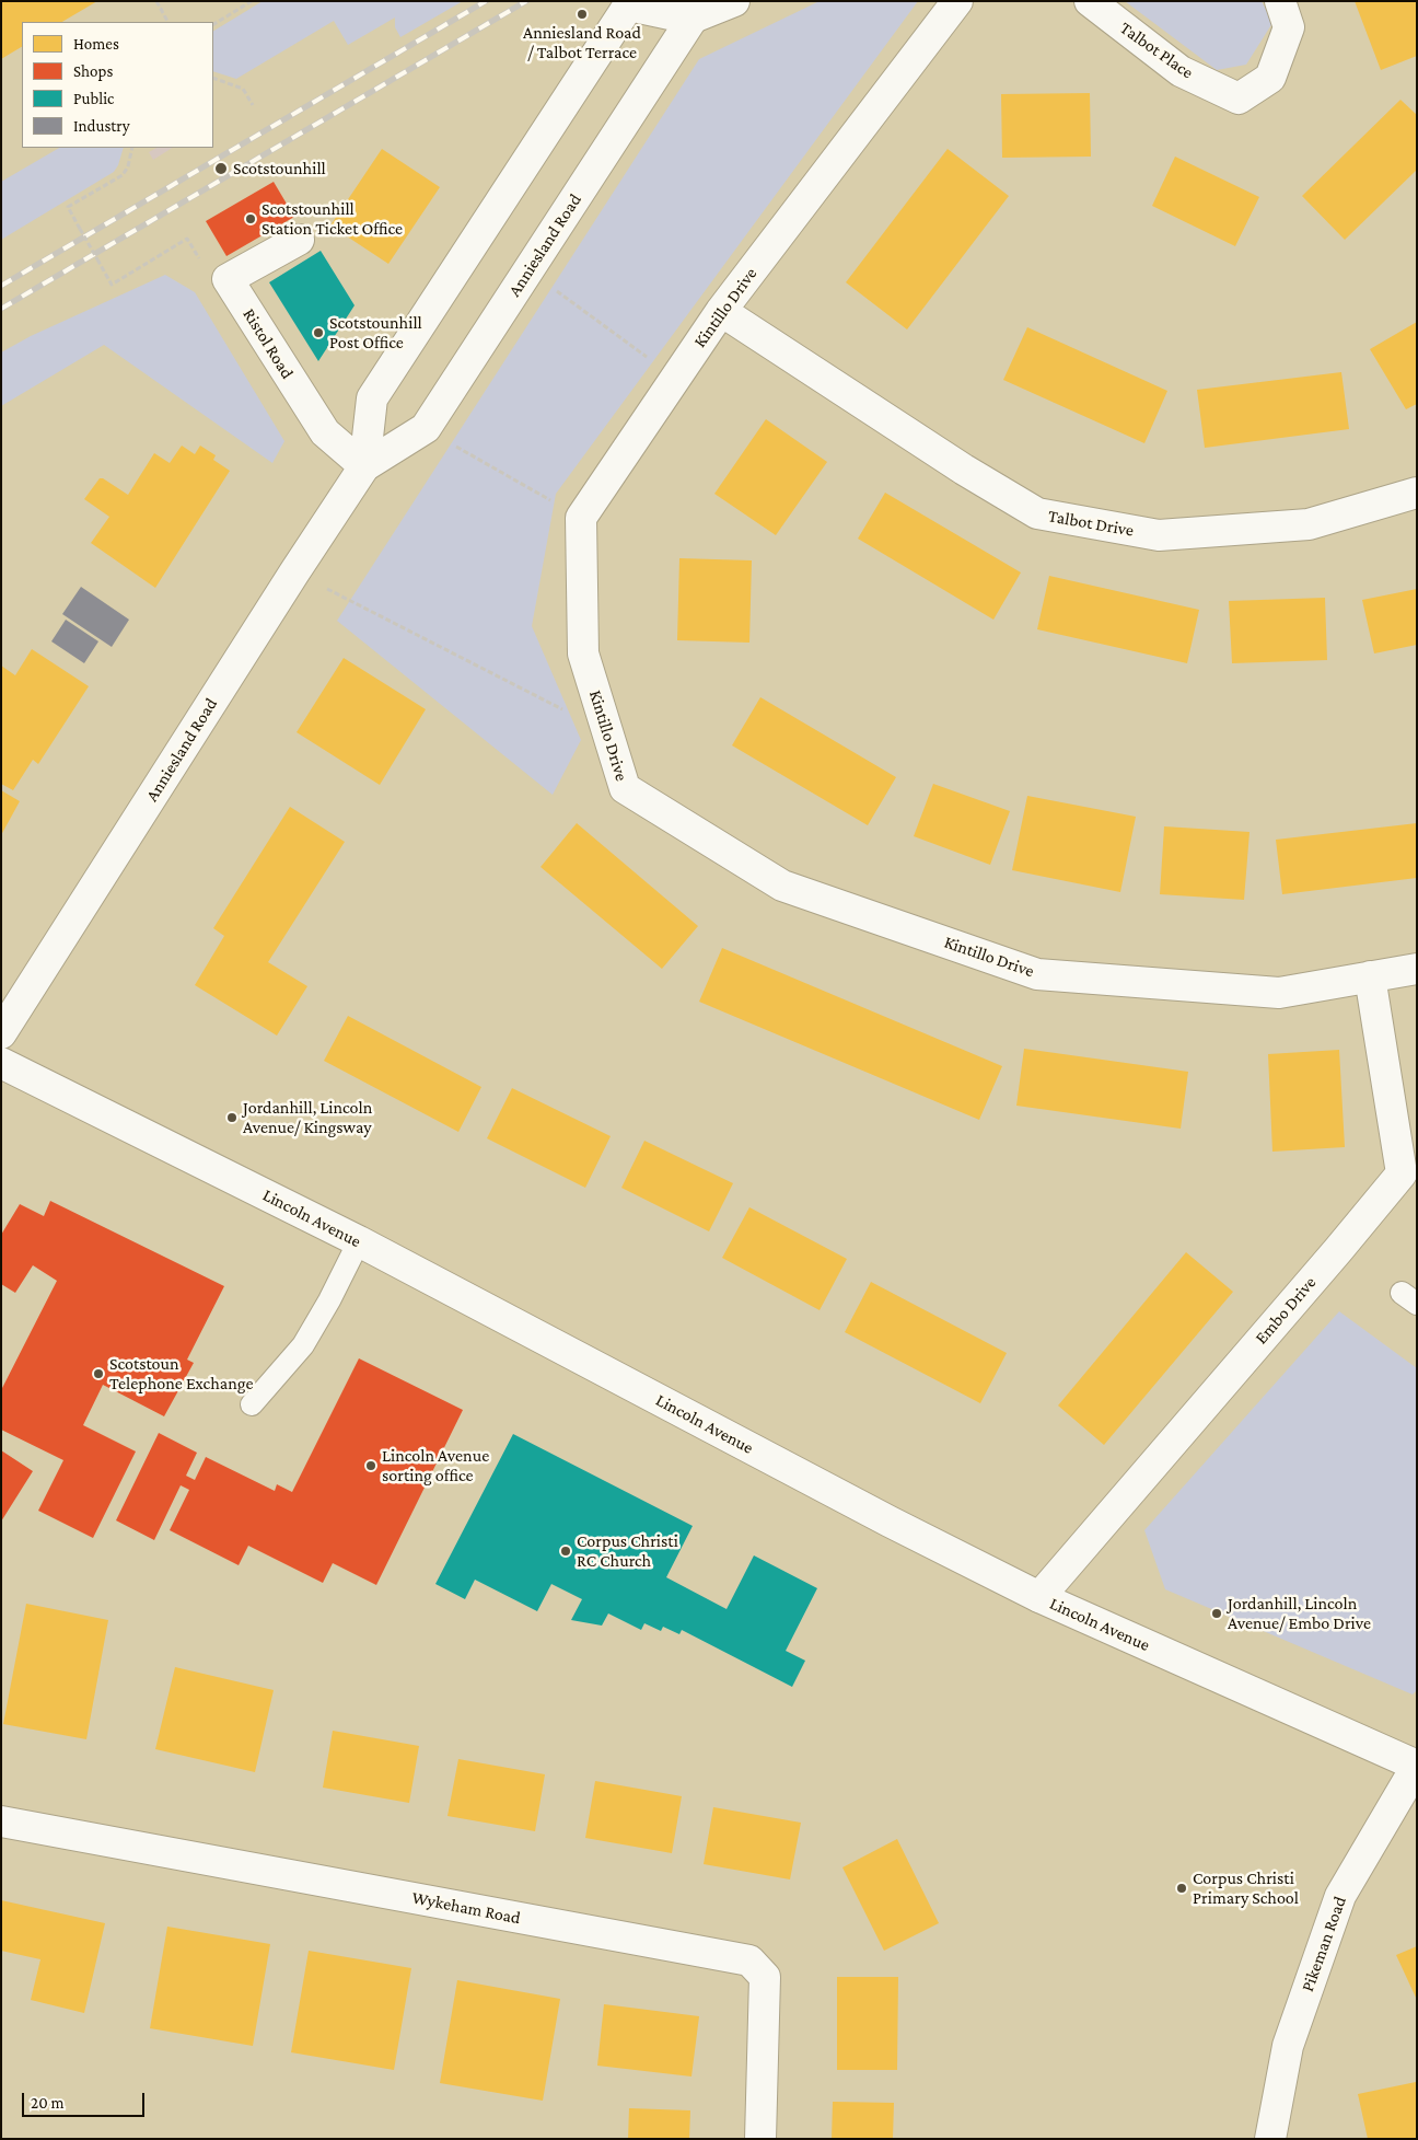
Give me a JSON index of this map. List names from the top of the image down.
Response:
{
  "streets": {
    "street": [
      "Talbot Place",
      "Anniesland Road",
      "Kintillo Drive",
      "Ristol Road",
      "Talbot Drive",
      "Lincoln Avenue",
      "Embo Drive",
      "Wykeham Road",
      "Pikeman Road"
    ]
  },
  "crossings": [
    ["Anniesland Road", "Ristol Road"],
    ["Kintillo Drive", "Talbot Drive"],
    ["Kintillo Drive", "Embo Drive"],
    ["Lincoln Avenue", "Embo Drive"],
    ["Lincoln Avenue", "Pikeman Road"]
  ],
  "places": [
    "Anniesland Road / Talbot Terrace",
    "Scotstounhill",
    "Scotstounhill Station Ticket Office",
    "Scotstounhill Post Office",
    "Jordanhill, Lincoln Avenue/ Kingsway",
    "Scotstoun Telephone Exchange",
    "Lincoln Avenue sorting office",
    "Corpus Christi RC Church",
    "Jordanhill, Lincoln Avenue/ Embo Drive",
    "Corpus Christi Primary School"
  ],
  "legend": [
    "Homes",
    "Shops",
    "Public",
    "Industry"
  ],
  "scale_bar": "20 m"
}
